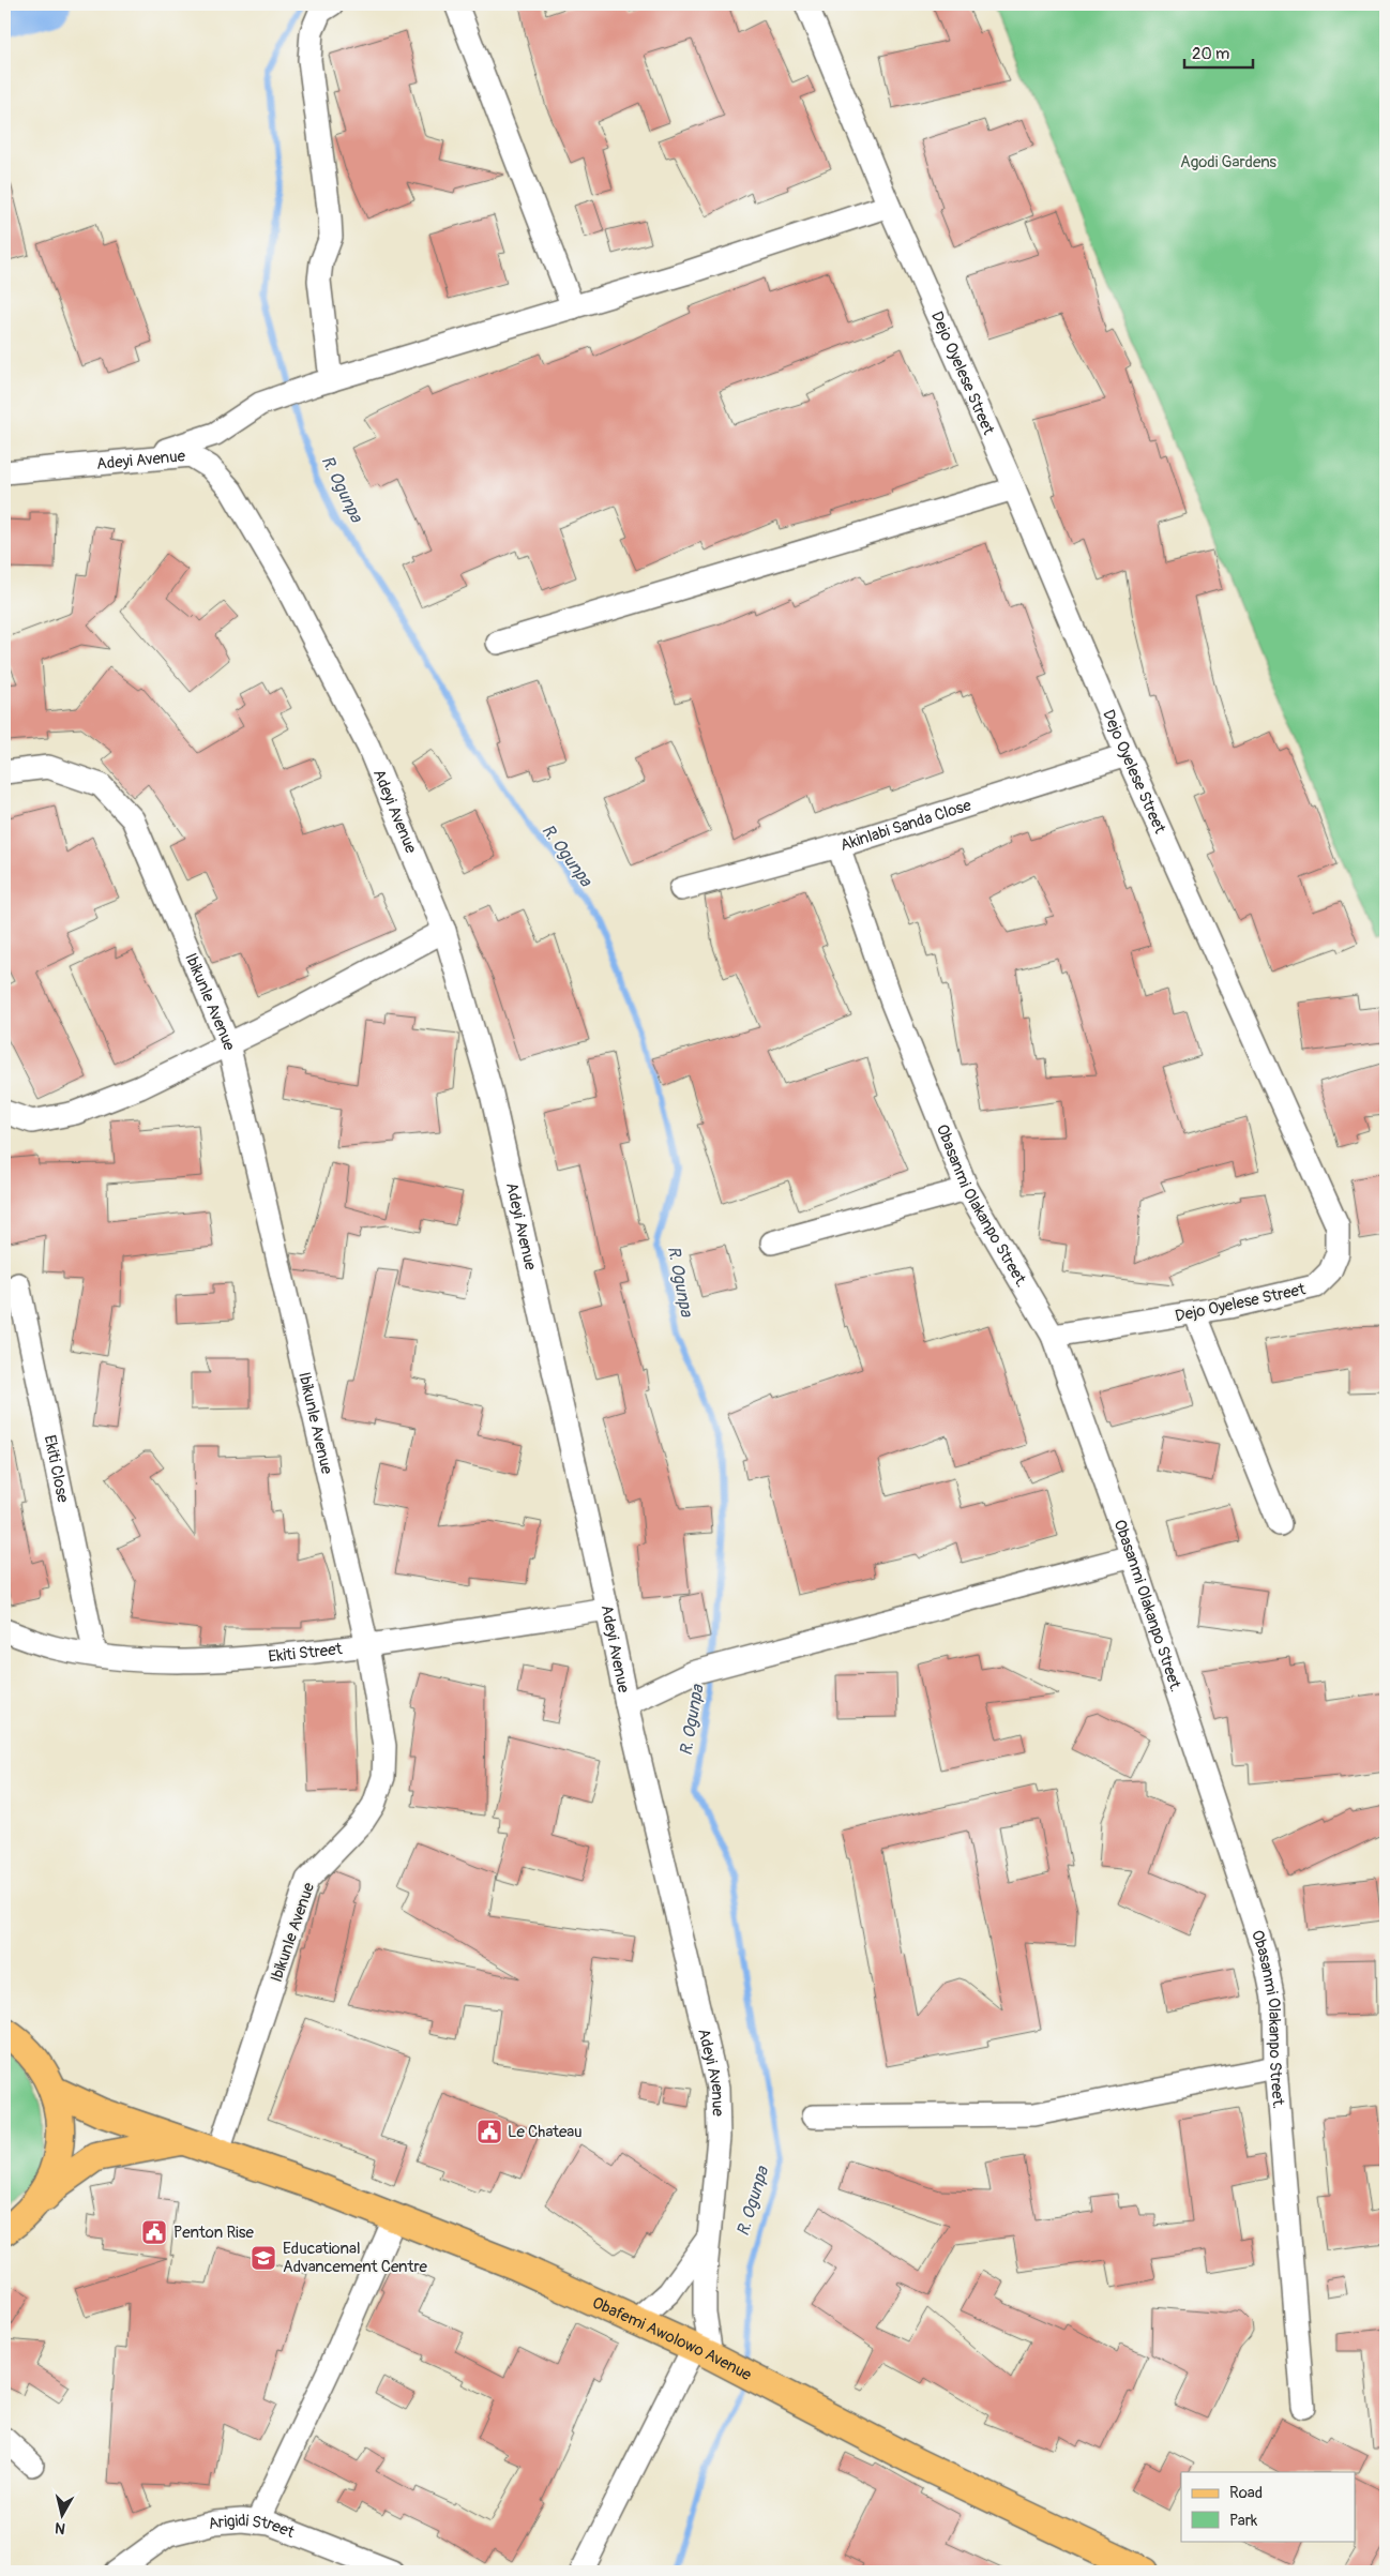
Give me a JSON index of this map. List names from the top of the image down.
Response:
{
  "streets": {
    "main road": ["Obafemi Awolowo Avenue"],
    "street": [
      "Dejo Oyelese Street",
      "Adeyi Avenue",
      "Akinlabi Sanda Close",
      "Ibikunle Avenue",
      "Obasanmi Olakanpo Street.",
      "Ekiti Close",
      "Ekiti Street",
      "Arigidi Street"
    ]
  },
  "crossings": [
    ["Dejo Oyelese Street", "Akinlabi Sanda Close"],
    ["Dejo Oyelese Street", "Obasanmi Olakanpo Street."],
    ["Adeyi Avenue", "Ekiti Street"],
    ["Adeyi Avenue", "Obafemi Awolowo Avenue"],
    ["Akinlabi Sanda Close", "Obasanmi Olakanpo Street."],
    ["Ibikunle Avenue", "Ekiti Street"],
    ["Ibikunle Avenue", "Obafemi Awolowo Avenue"],
    ["Ekiti Close", "Ekiti Street"]
  ],
  "water": ["R. Ogunpa"],
  "parks": ["Agodi Gardens"],
  "places": {
    "public building": ["Le Chateau", "Penton Rise"],
    "school or university": ["Educational Advancement Centre"]
  },
  "legend": ["Road", "Park"],
  "scale_bar": "20 m",
  "north": "bottom"
}
